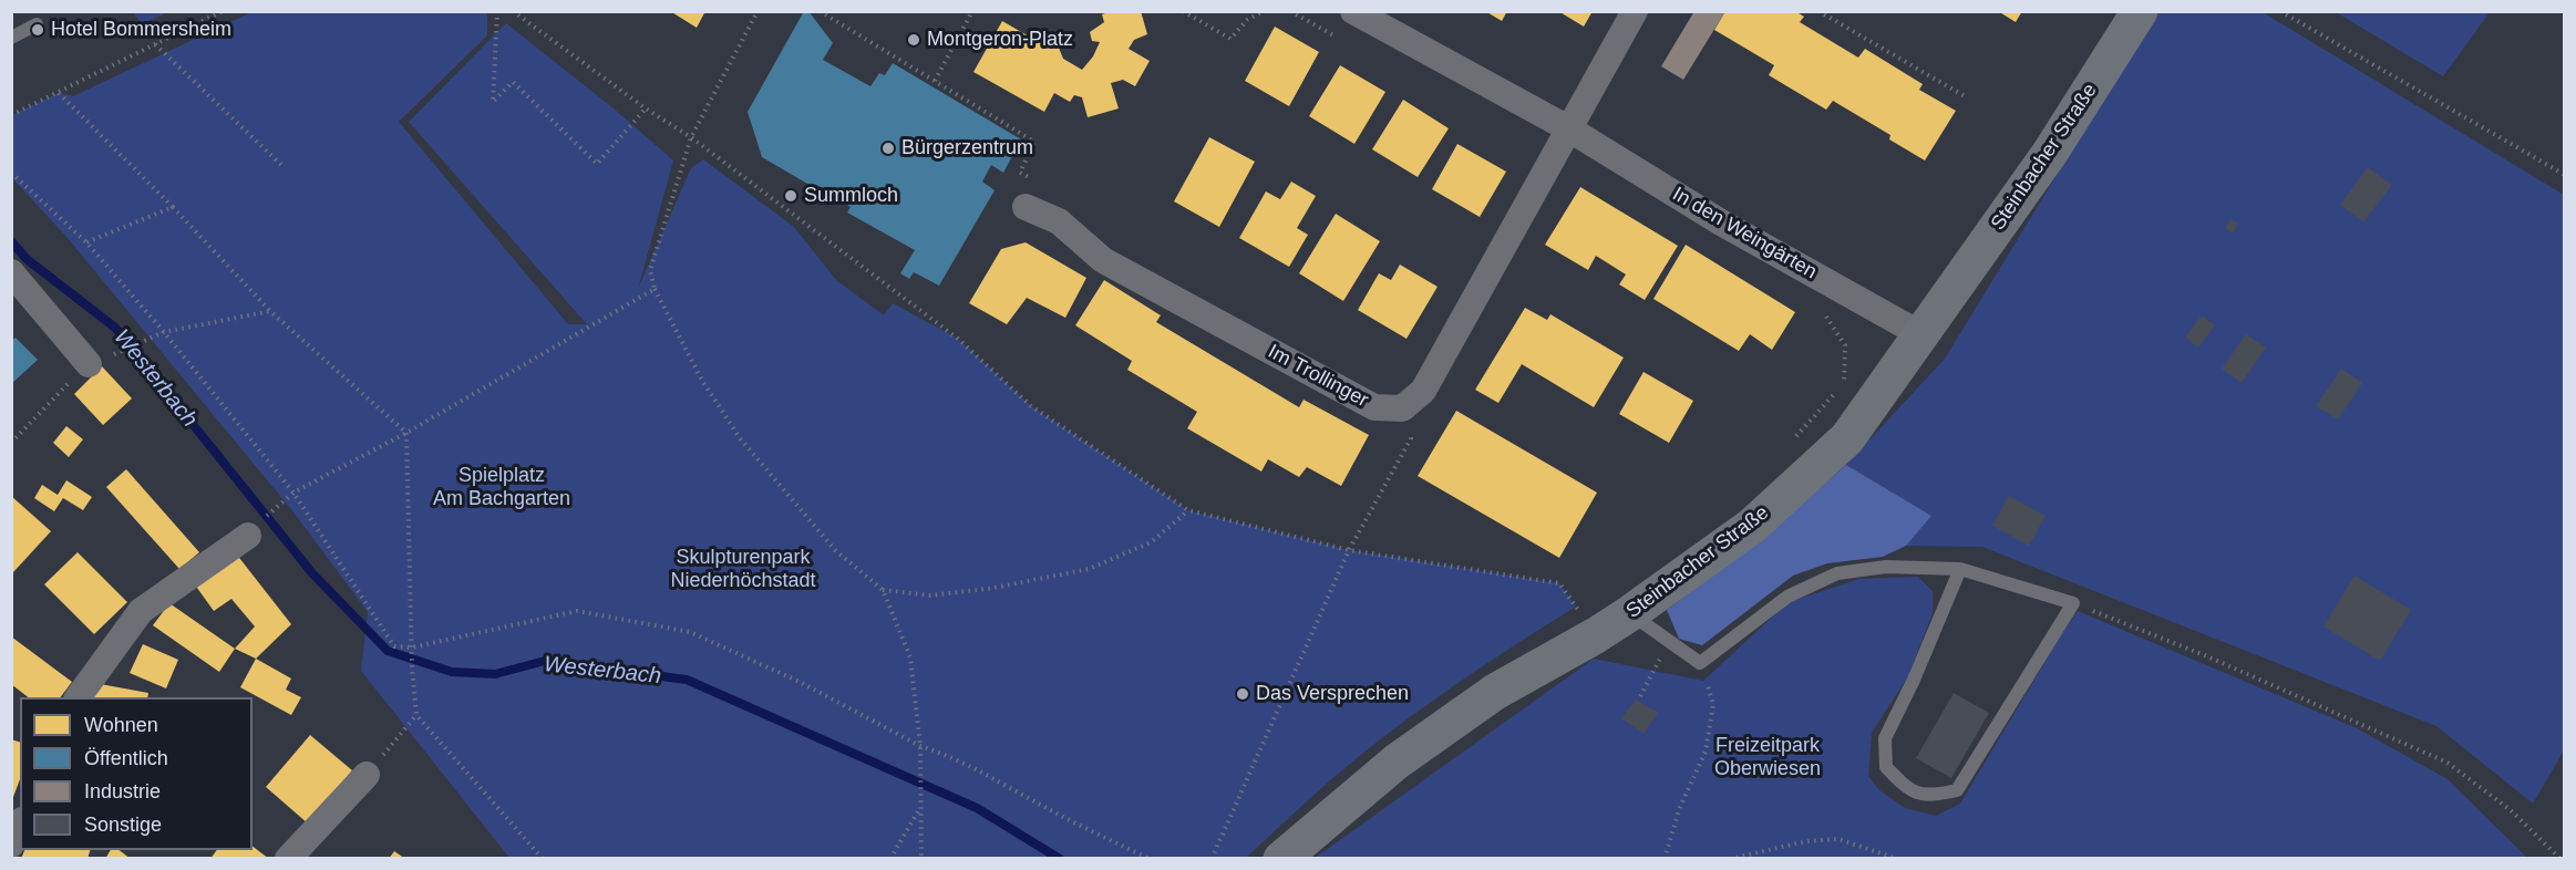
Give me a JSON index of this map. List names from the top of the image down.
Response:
{
  "streets": {
    "main road": ["Steinbacher Straße"],
    "street": ["In den Weingärten", "Im Trollinger"]
  },
  "crossings": [
    ["Steinbacher Straße", "In den Weingärten"]
  ],
  "water": ["Westerbach"],
  "parks": ["Spielplatz Am Bachgarten", "Skulpturenpark Niederhöchstadt", "Freizeitpark Oberwiesen"],
  "places": [
    "Hotel Bommersheim",
    "Montgeron-Platz",
    "Bürgerzentrum",
    "Summloch",
    "Das Versprechen"
  ],
  "legend": [
    "Wohnen",
    "Öffentlich",
    "Industrie",
    "Sonstige"
  ]
}
